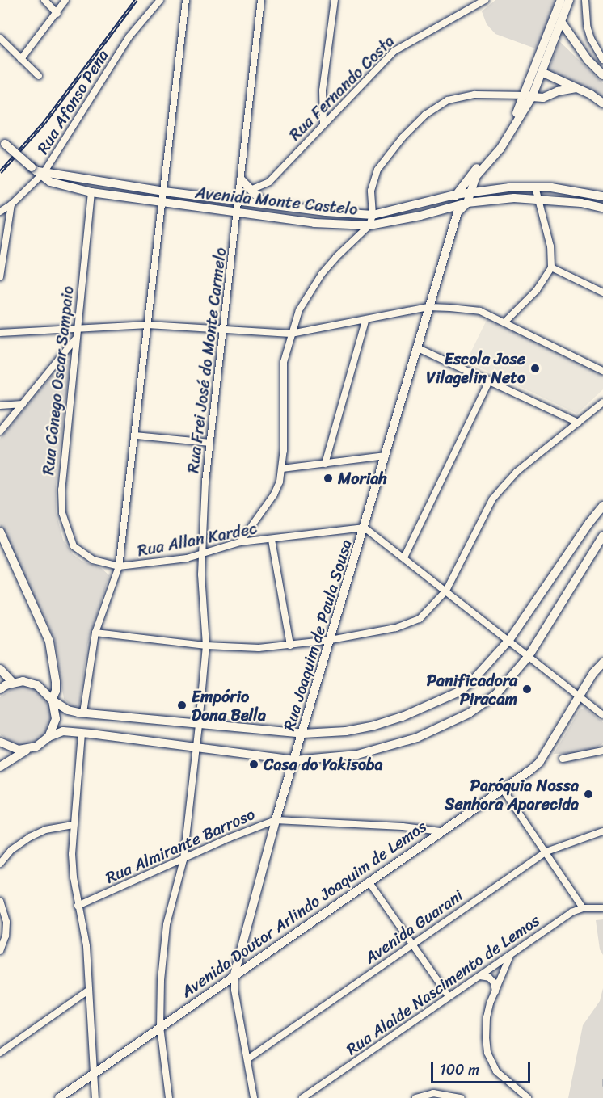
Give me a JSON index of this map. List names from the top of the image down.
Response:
{
  "streets": {
    "main road": ["Avenida Monte Castelo", "Rua Joaquim de Paula Sousa", "Avenida Doutor Arlindo Joaquim de Lemos"],
    "street": [
      "Rua Fernando Costa",
      "Rua Afonso Pena",
      "Rua Frei José do Monte Carmelo",
      "Rua Cônego Oscar Sampaio",
      "Rua Allan Kardec",
      "Rua Almirante Barroso",
      "Avenida Guarani",
      "Rua Alaide Nascimento de Lemos"
    ]
  },
  "crossings": [
    ["Rua Afonso Pena", "Avenida Monte Castelo"],
    ["Avenida Monte Castelo", "Rua Frei José do Monte Carmelo"],
    ["Avenida Monte Castelo", "Rua Cônego Oscar Sampaio"],
    ["Avenida Monte Castelo", "Rua Joaquim de Paula Sousa"],
    ["Rua Frei José do Monte Carmelo", "Rua Allan Kardec"],
    ["Rua Cônego Oscar Sampaio", "Rua Allan Kardec"],
    ["Rua Allan Kardec", "Rua Joaquim de Paula Sousa"],
    ["Rua Joaquim de Paula Sousa", "Rua Almirante Barroso"],
    ["Rua Joaquim de Paula Sousa", "Avenida Doutor Arlindo Joaquim de Lemos"],
    ["Rua Joaquim de Paula Sousa", "Avenida Guarani"],
    ["Rua Almirante Barroso", "Avenida Doutor Arlindo Joaquim de Lemos"]
  ],
  "places": [
    "Escola Jose Vilagelin Neto",
    "Moriah",
    "Panificadora Piracam",
    "Empório Dona Bella",
    "Casa do Yakisoba",
    "Paróquia Nossa Senhora Aparecida"
  ],
  "scale_bar": "100 m"
}
